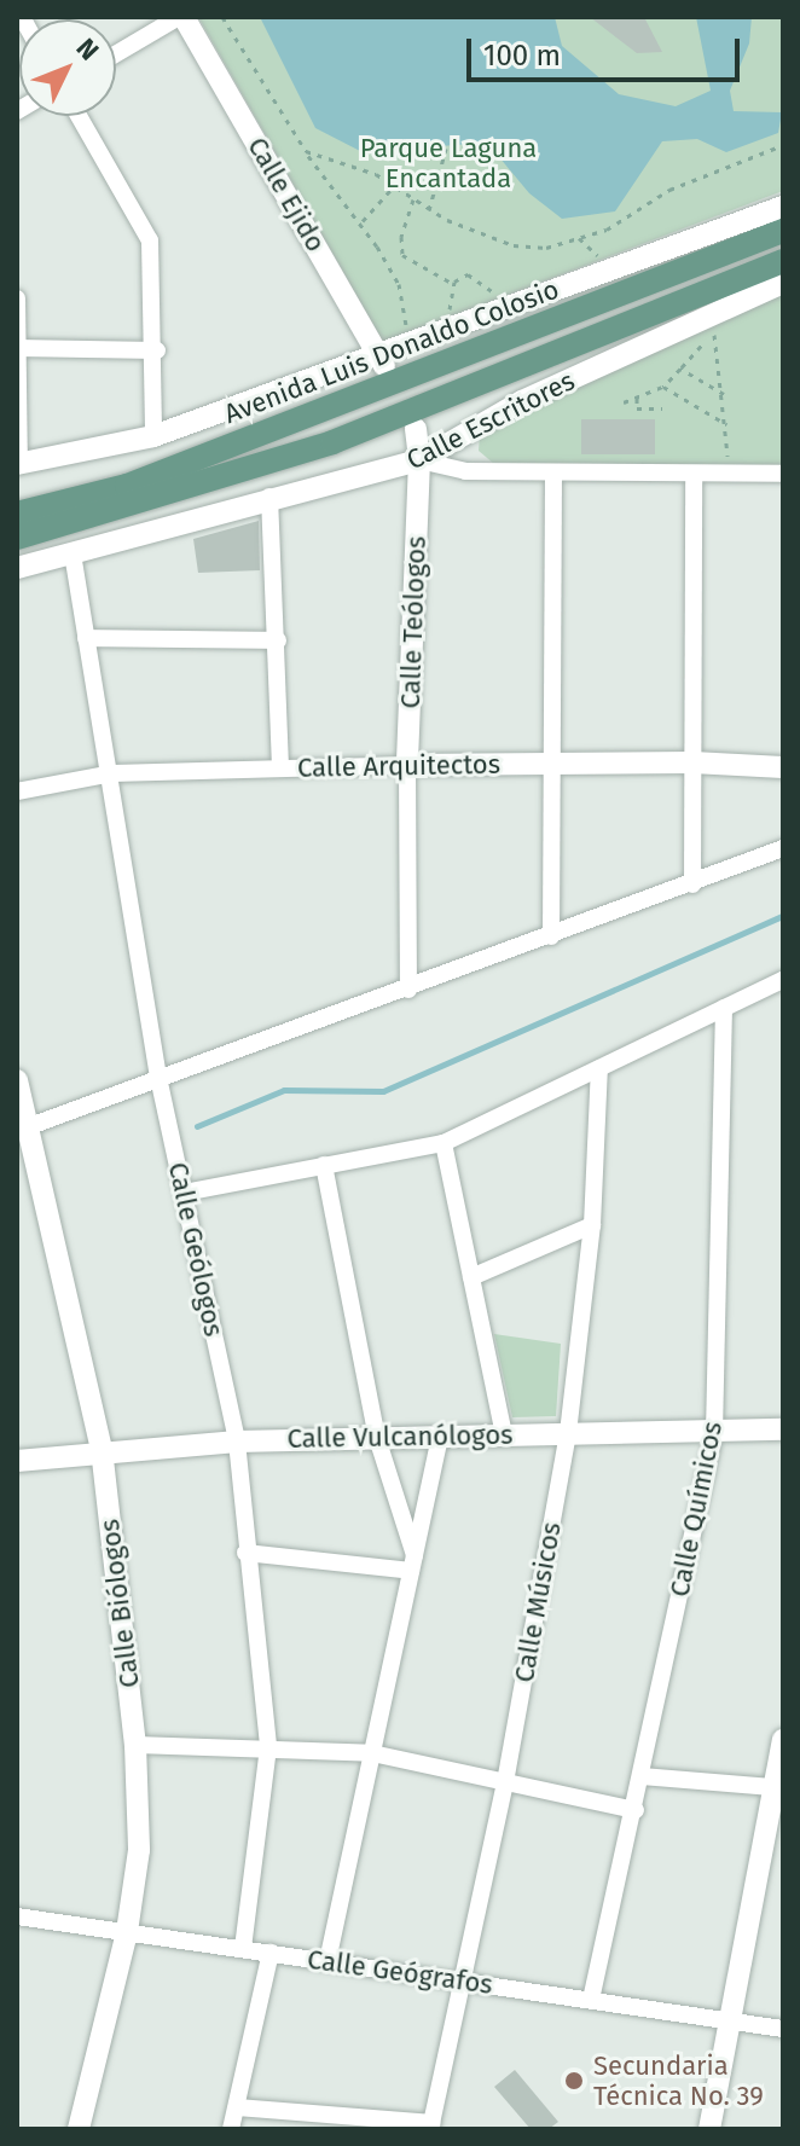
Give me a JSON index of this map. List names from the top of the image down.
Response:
{
  "streets": {
    "main road": ["Avenida Luis Donaldo Colosio"],
    "street": [
      "Calle Ejido",
      "Calle Escritores",
      "Calle Teólogos",
      "Calle Arquitectos",
      "Calle Geólogos",
      "Calle Vulcanólogos",
      "Calle Químicos",
      "Calle Músicos",
      "Calle Biólogos",
      "Calle Geógrafos"
    ]
  },
  "crossings": [
    ["Calle Ejido", "Avenida Luis Donaldo Colosio"],
    ["Calle Escritores", "Calle Teólogos"],
    ["Calle Escritores", "Calle Geólogos"],
    ["Calle Teólogos", "Calle Arquitectos"],
    ["Calle Arquitectos", "Calle Geólogos"],
    ["Calle Geólogos", "Calle Vulcanólogos"],
    ["Calle Geólogos", "Calle Geógrafos"],
    ["Calle Vulcanólogos", "Calle Químicos"],
    ["Calle Vulcanólogos", "Calle Músicos"],
    ["Calle Vulcanólogos", "Calle Biólogos"],
    ["Calle Químicos", "Calle Geógrafos"],
    ["Calle Músicos", "Calle Geógrafos"],
    ["Calle Biólogos", "Calle Geógrafos"]
  ],
  "parks": ["Parque Laguna Encantada"],
  "places": ["Secundaria Técnica No. 39"],
  "scale_bar": "100 m",
  "north": "top right"
}
